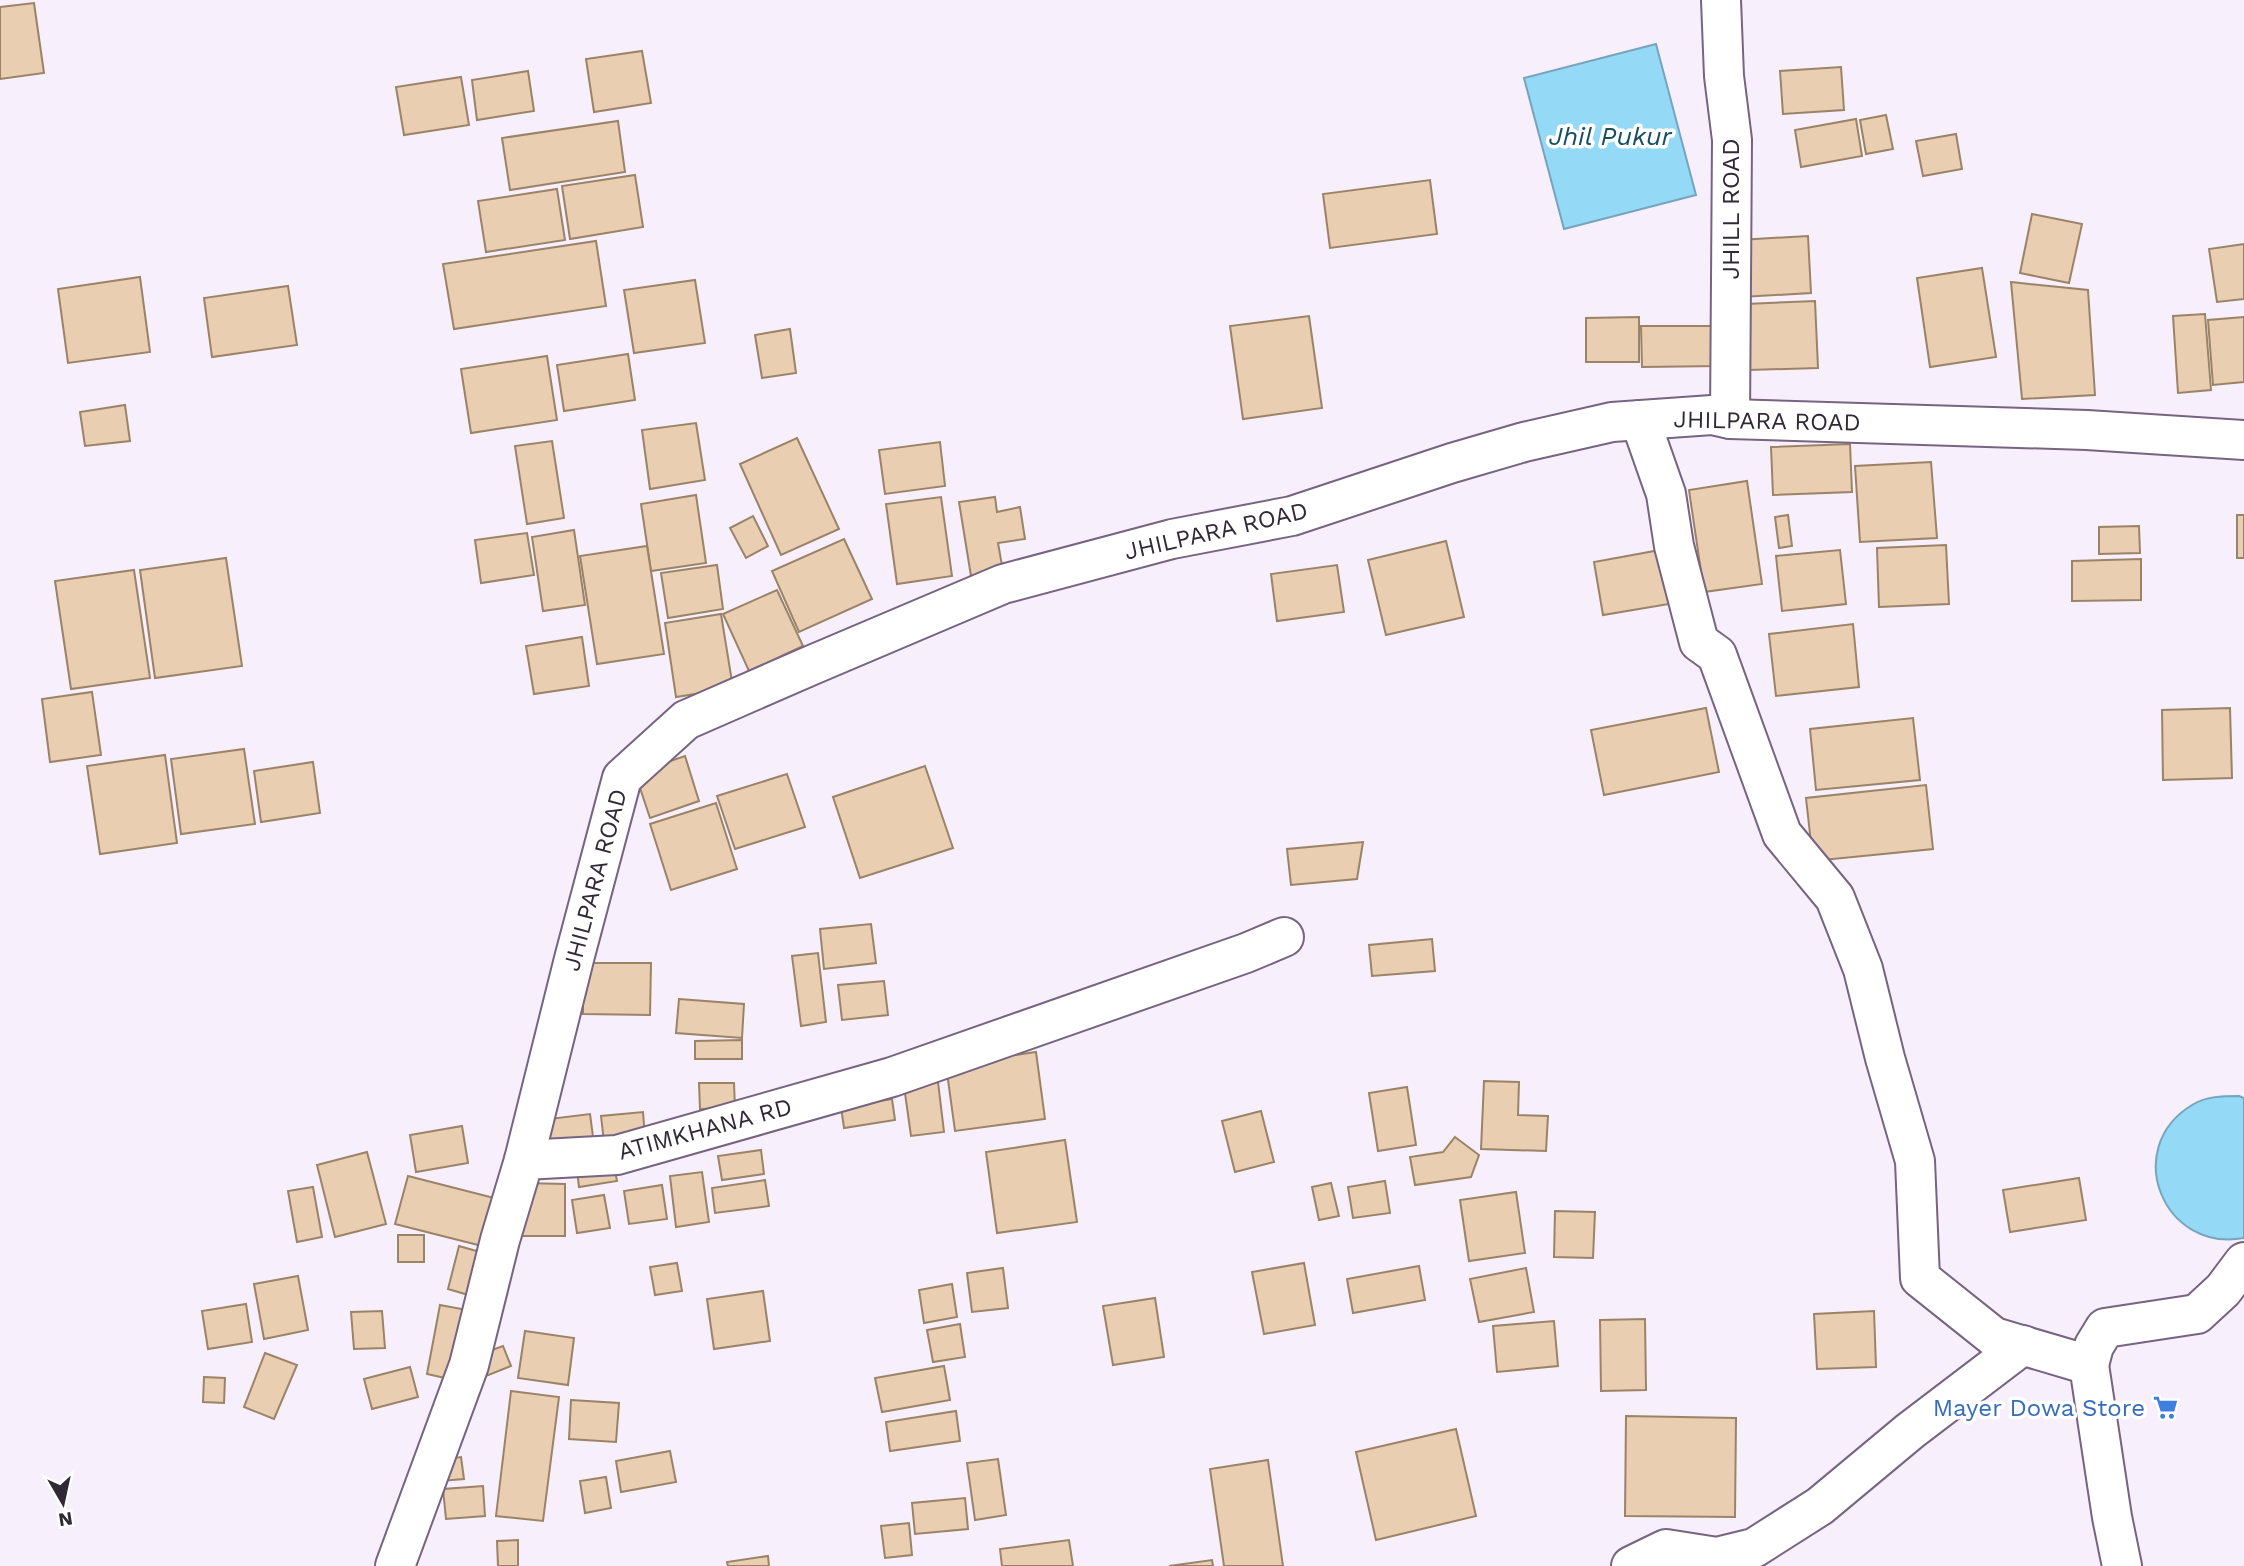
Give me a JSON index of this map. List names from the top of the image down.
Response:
{
  "streets": {
    "street": ["JHILL ROAD", "JHILPARA ROAD", "ATIMKHANA RD"]
  },
  "crossings": [
    ["JHILL ROAD", "JHILPARA ROAD"],
    ["JHILPARA ROAD", "ATIMKHANA RD"]
  ],
  "water": ["Jhil Pukur"],
  "places": {
    "supermarket": ["Mayer Dowa Store"]
  },
  "north": "bottom"
}
